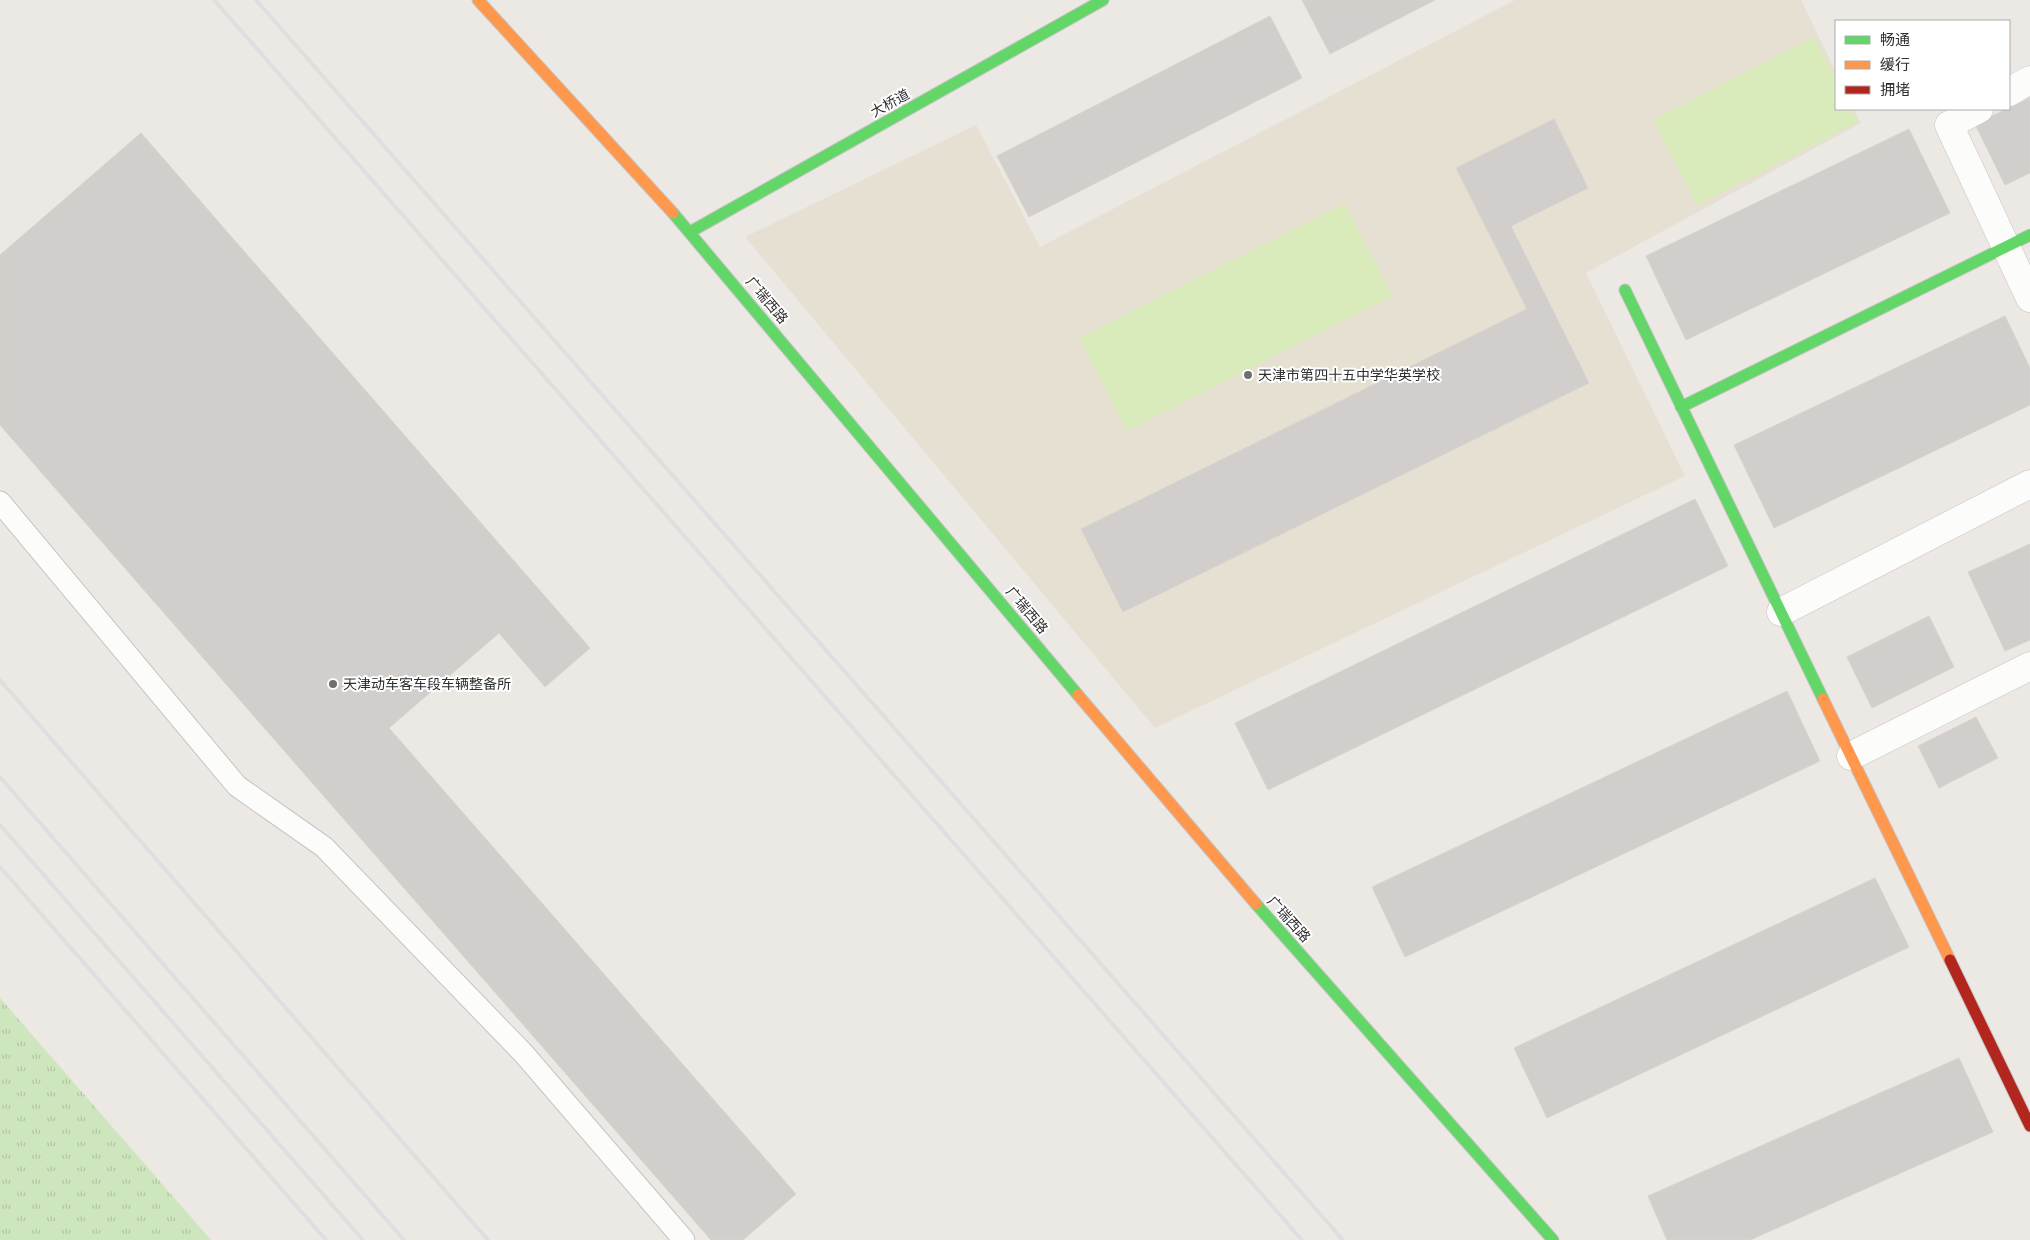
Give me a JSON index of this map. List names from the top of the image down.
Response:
{
  "streets": {
    "street": ["大桥道", "广瑞西路"]
  },
  "crossings": [
    ["大桥道", "广瑞西路"]
  ],
  "places": ["天津市第四十五中学华英学校", "天津动车客车段车辆整备所"],
  "legend": ["畅通", "缓行", "拥堵"]
}
